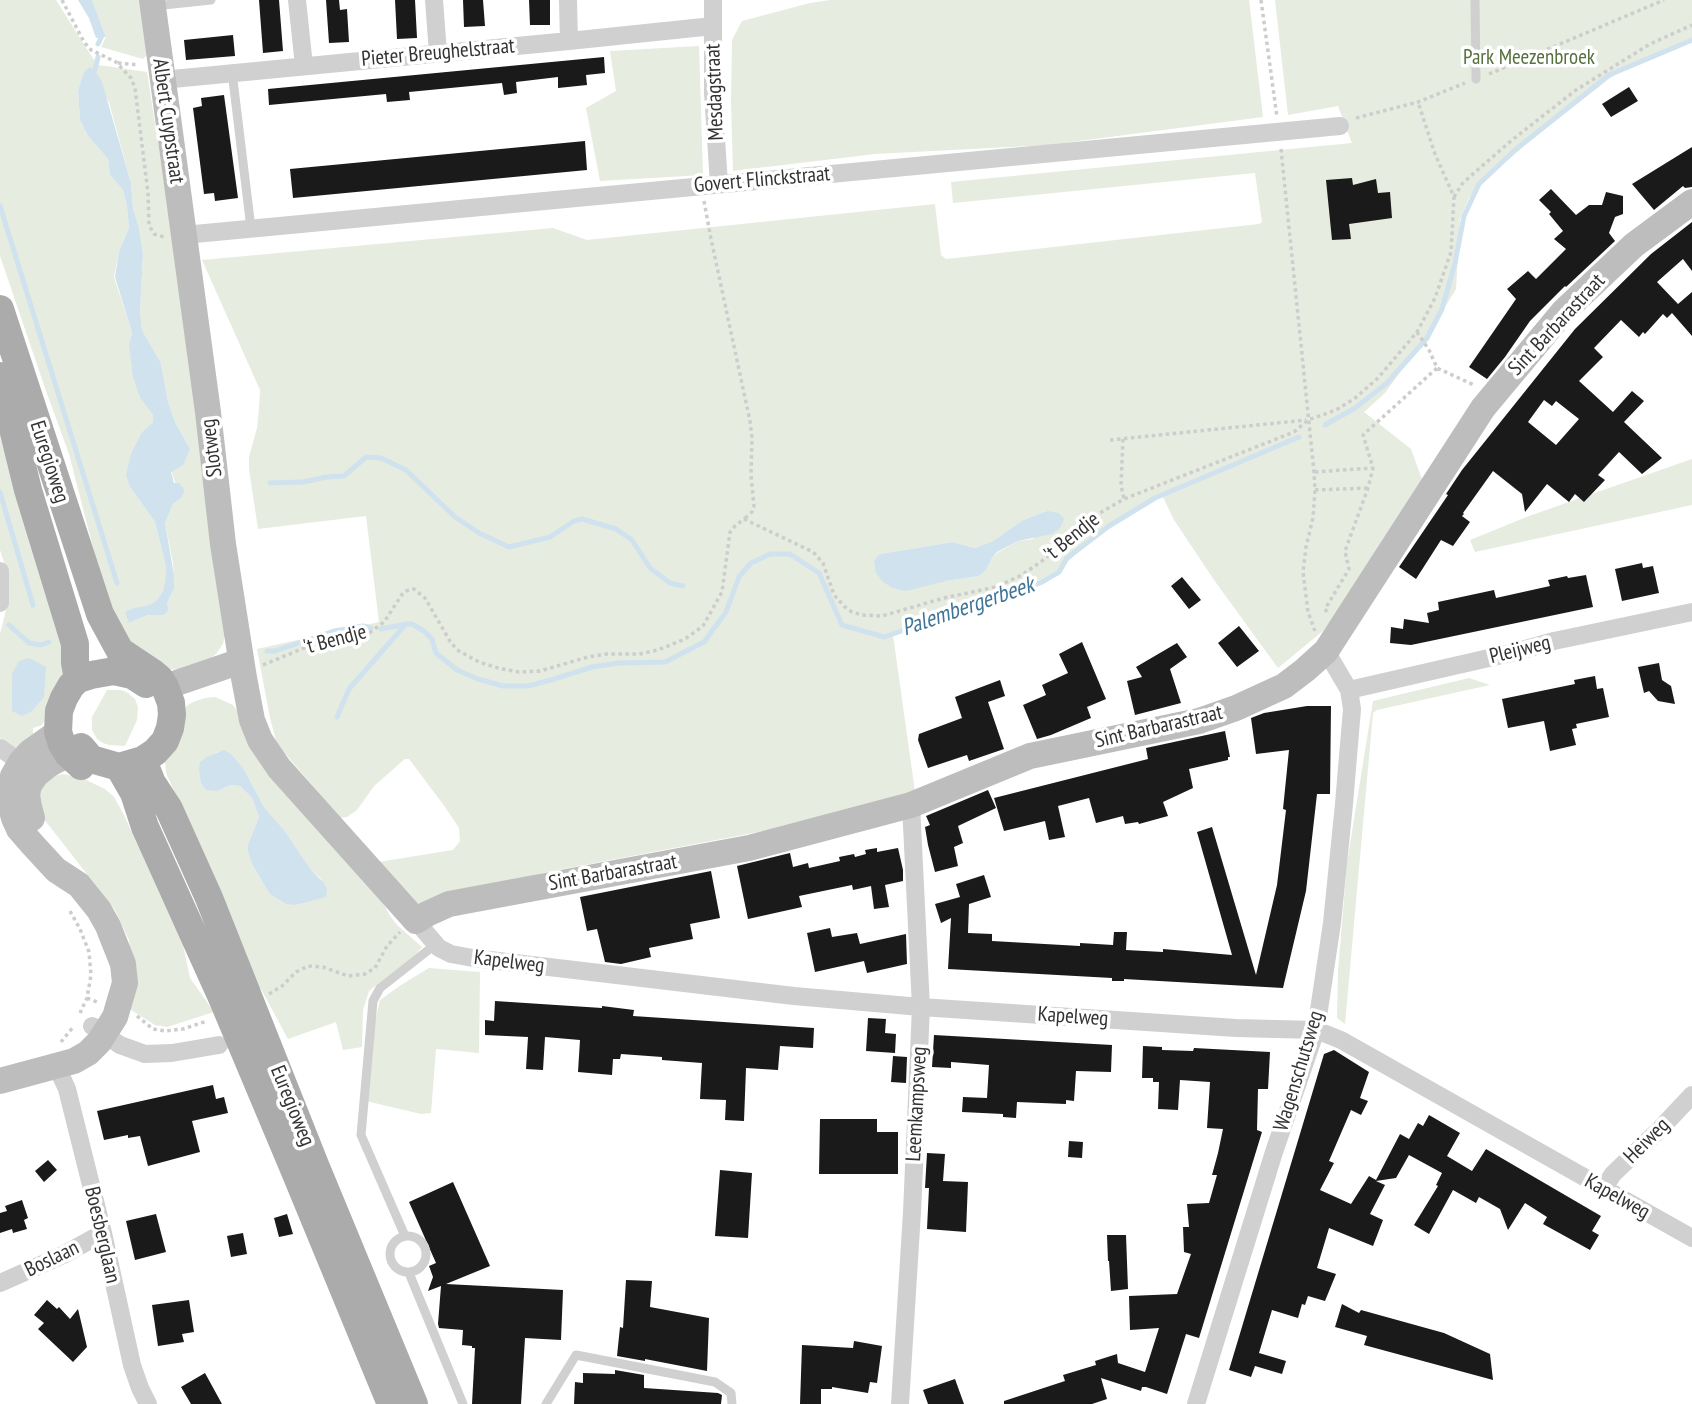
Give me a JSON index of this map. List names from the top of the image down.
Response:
{
  "streets": {
    "main road": ["Euregioweg"],
    "street": [
      "Pieter Breughelstraat",
      "Mesdagstraat",
      "Albert Cuypstraat",
      "Govert Flinckstraat",
      "Sint Barbarastraat",
      "Slotweg",
      "Pleijweg",
      "Kapelweg",
      "Wagenschutsweg",
      "Leemkampsweg",
      "Heiweg",
      "Boesberglaan",
      "Boslaan"
    ],
    "path": ["'t Bendje"]
  },
  "crossings": [
    ["Pieter Breughelstraat", "Mesdagstraat"],
    ["Pieter Breughelstraat", "Albert Cuypstraat"],
    ["Mesdagstraat", "Govert Flinckstraat"],
    ["Albert Cuypstraat", "Govert Flinckstraat"],
    ["Albert Cuypstraat", "Slotweg"],
    ["Govert Flinckstraat", "Slotweg"],
    ["Sint Barbarastraat", "Slotweg"],
    ["Sint Barbarastraat", "Kapelweg"],
    ["Sint Barbarastraat", "Wagenschutsweg"],
    ["Sint Barbarastraat", "Leemkampsweg"],
    ["Slotweg", "'t Bendje"],
    ["Slotweg", "Kapelweg"],
    ["Pleijweg", "Wagenschutsweg"],
    ["Kapelweg", "Wagenschutsweg"],
    ["Kapelweg", "Leemkampsweg"],
    ["Kapelweg", "Heiweg"],
    ["Boesberglaan", "Boslaan"]
  ],
  "water": ["Palembergerbeek"],
  "parks": ["Park Meezenbroek"]
}
